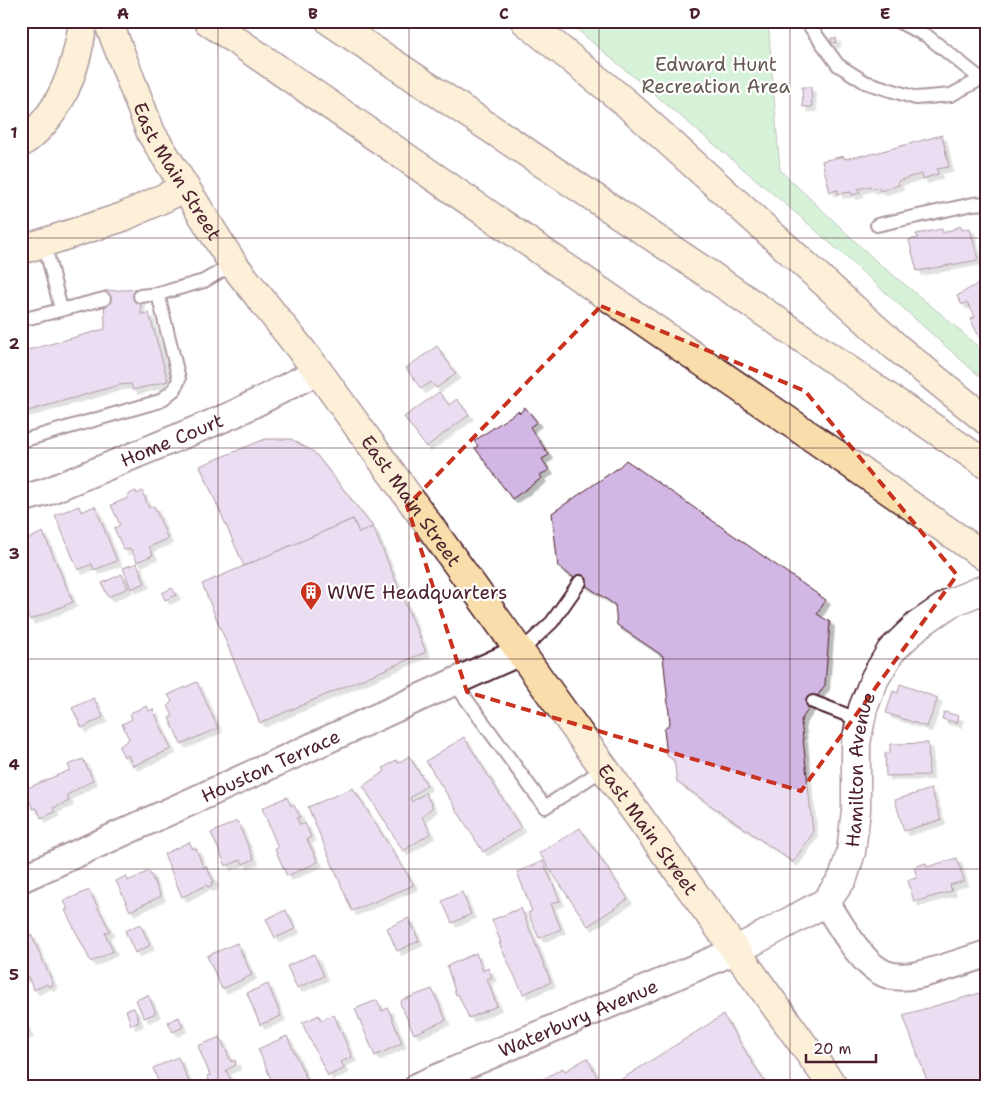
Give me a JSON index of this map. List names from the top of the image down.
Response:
{
  "streets": {
    "main road": ["East Main Street"],
    "street": [
      "Home Court",
      "Houston Terrace",
      "Hamilton Avenue",
      "Waterbury Avenue"
    ]
  },
  "crossings": [
    ["East Main Street", "Home Court"],
    ["East Main Street", "Houston Terrace"],
    ["East Main Street", "Hamilton Avenue"],
    ["East Main Street", "Waterbury Avenue"],
    ["Hamilton Avenue", "Waterbury Avenue"]
  ],
  "parks": ["Edward Hunt Recreation Area"],
  "places": {
    "building": ["WWE Headquarters"]
  },
  "scale_bar": "20 m",
  "grid": {
    "columns": [
      "A",
      "B",
      "C",
      "D",
      "E"
    ],
    "rows": [
      "1",
      "2",
      "3",
      "4",
      "5"
    ]
  }
}
